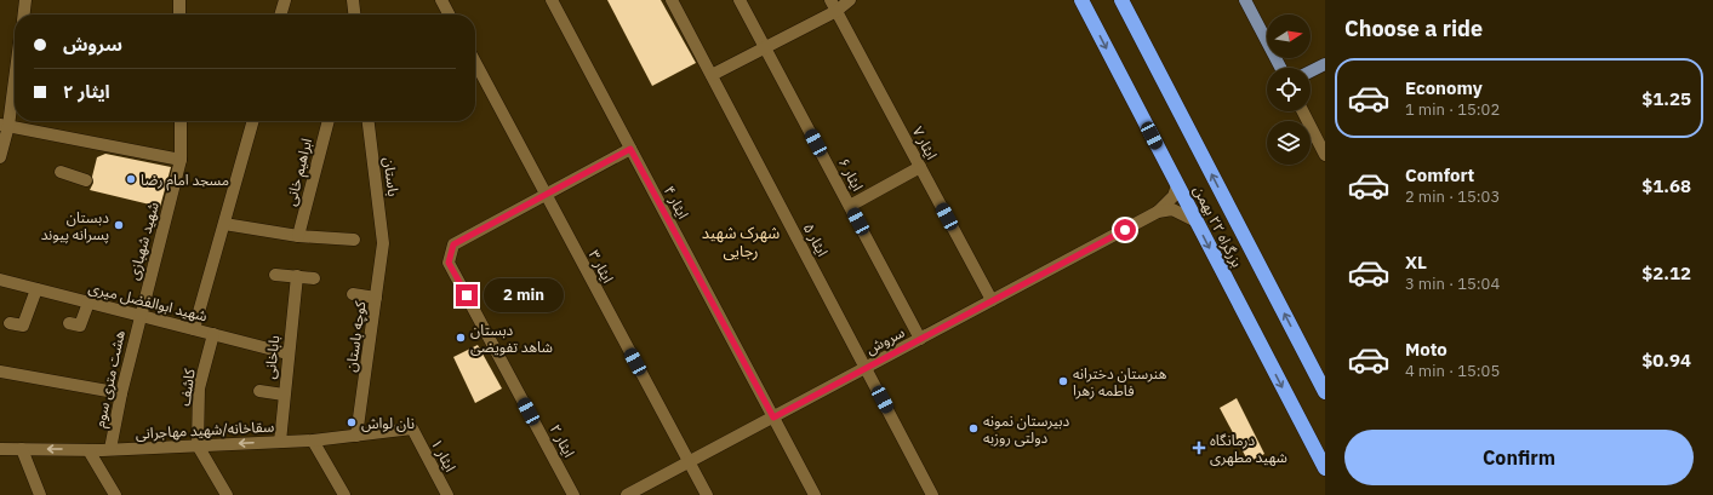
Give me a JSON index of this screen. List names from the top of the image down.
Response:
{
  "streets": {
    "highway": ["بزرگراه ۲۲ بهمن"],
    "street": [
      "ایثار ۷",
      "ابراهیم خانی",
      "ایثار ۶",
      "باستان",
      "ایثار ۴",
      "ایثار ۵",
      "شهید شهبازی",
      "ایثار ۳",
      "شهید ابوالفضل میری",
      "کوچه باستان",
      "سروش",
      "باباخانی",
      "هشت متری سوم",
      "کاشف",
      "سقاخانه/شهید مهاجرانی",
      "ایثار ۲",
      "ایثار ۱"
    ]
  },
  "crossings": [
    ["ایثار ۷", "سروش"],
    ["ایثار ۶", "سروش"],
    ["باستان", "کوچه باستان"],
    ["ایثار ۴", "سروش"],
    ["ایثار ۵", "سروش"],
    ["شهید شهبازی", "شهید ابوالفضل میری"],
    ["شهید شهبازی", "هشت متری سوم"],
    ["ایثار ۳", "سروش"],
    ["ایثار ۳", "ایثار ۲"],
    ["شهید ابوالفضل میری", "باباخانی"],
    ["شهید ابوالفضل میری", "هشت متری سوم"],
    ["شهید ابوالفضل میری", "کاشف"],
    ["کوچه باستان", "سقاخانه/شهید مهاجرانی"],
    ["باباخانی", "سقاخانه/شهید مهاجرانی"],
    ["هشت متری سوم", "سقاخانه/شهید مهاجرانی"],
    ["کاشف", "سقاخانه/شهید مهاجرانی"],
    ["سقاخانه/شهید مهاجرانی", "ایثار ۱"]
  ],
  "districts": ["شهرک شهید رجایی"],
  "places": {
    "other": [
      "مسجد امام رضا",
      "دبستان پسرانه پیوند",
      "دبستان شاهد تفویضی",
      "هنرستان دخترانه فاطمه زهرا",
      "نان لواش",
      "دبیرستان نمونه دولتی روزبه"
    ],
    "health": ["درمانگاه شهید مطهری"]
  },
  "north": "right",
  "page": {
    "heading": "Choose a ride",
    "banner": ["سروش", "ایثار ۲"],
    "list": [
      {
        "name": "Economy",
        "note": "1 min · 15:02",
        "value": "$1.25"
      },
      {
        "name": "Comfort",
        "note": "2 min · 15:03",
        "value": "$1.68"
      },
      {
        "name": "XL",
        "note": "3 min · 15:04",
        "value": "$2.12"
      },
      {
        "name": "Moto",
        "note": "4 min · 15:05",
        "value": "$0.94"
      }
    ],
    "bubble": "2 min",
    "buttons": "Confirm"
  }
}
